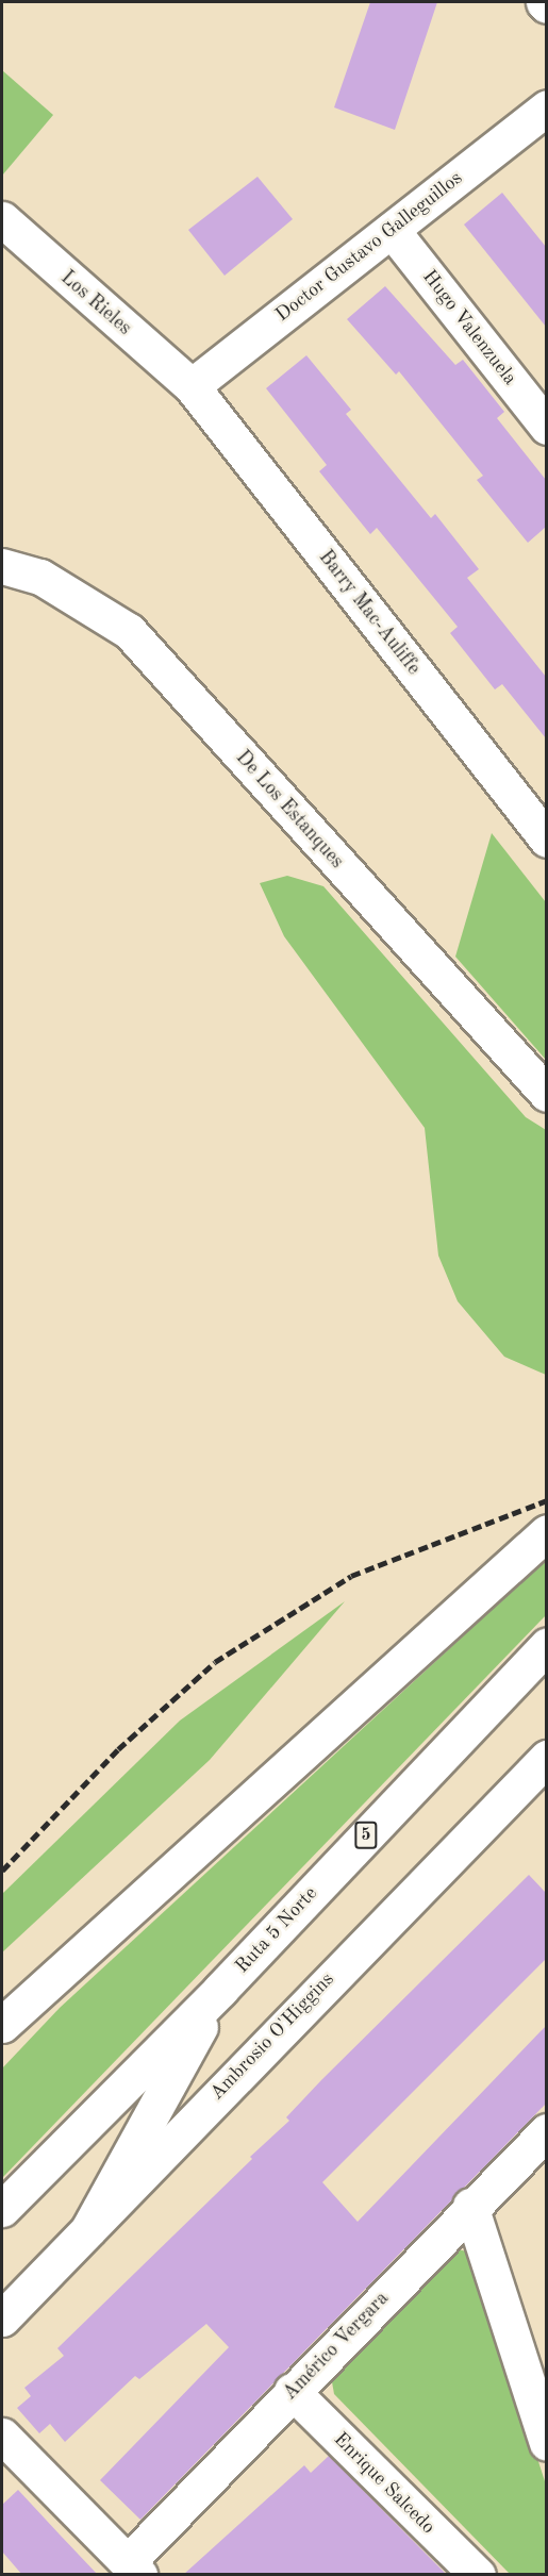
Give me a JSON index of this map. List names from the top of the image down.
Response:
{
  "streets": {
    "main road": [
      "Doctor Gustavo Galleguillos",
      "Los Rieles",
      "Hugo Valenzuela",
      "Barry Mac-Auliffe",
      "De Los Estanques",
      "5",
      "Ruta 5 Norte",
      "Ambrosio O'Higgins",
      "Américo Vergara",
      "Enrique Salcedo"
    ]
  },
  "crossings": [
    ["Doctor Gustavo Galleguillos", "Los Rieles"],
    ["Doctor Gustavo Galleguillos", "Hugo Valenzuela"],
    ["Doctor Gustavo Galleguillos", "Barry Mac-Auliffe"],
    ["Los Rieles", "Barry Mac-Auliffe"],
    ["Américo Vergara", "Enrique Salcedo"]
  ]
}
